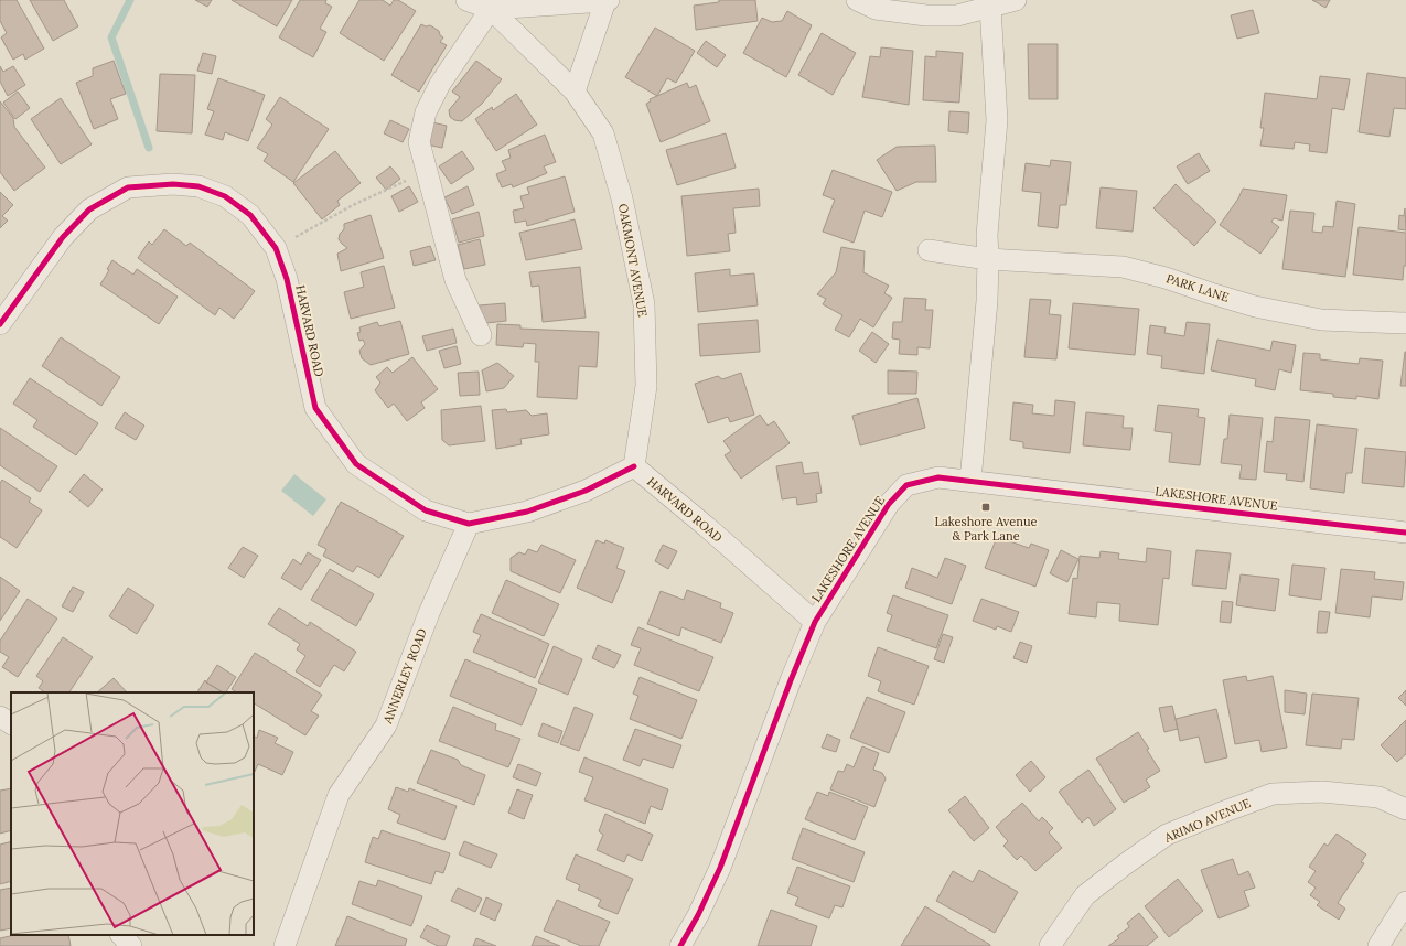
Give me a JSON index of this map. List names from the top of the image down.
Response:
{
  "streets": {
    "street": [
      "OAKMONT AVENUE",
      "PARK LANE",
      "HARVARD ROAD",
      "LAKESHORE AVENUE",
      "ANNERLEY ROAD",
      "ARIMO AVENUE"
    ]
  },
  "crossings": [
    ["OAKMONT AVENUE", "HARVARD ROAD"],
    ["HARVARD ROAD", "LAKESHORE AVENUE"],
    ["HARVARD ROAD", "ANNERLEY ROAD"]
  ],
  "places": {
    "transit": ["Lakeshore Avenue & Park Lane"]
  }
}
